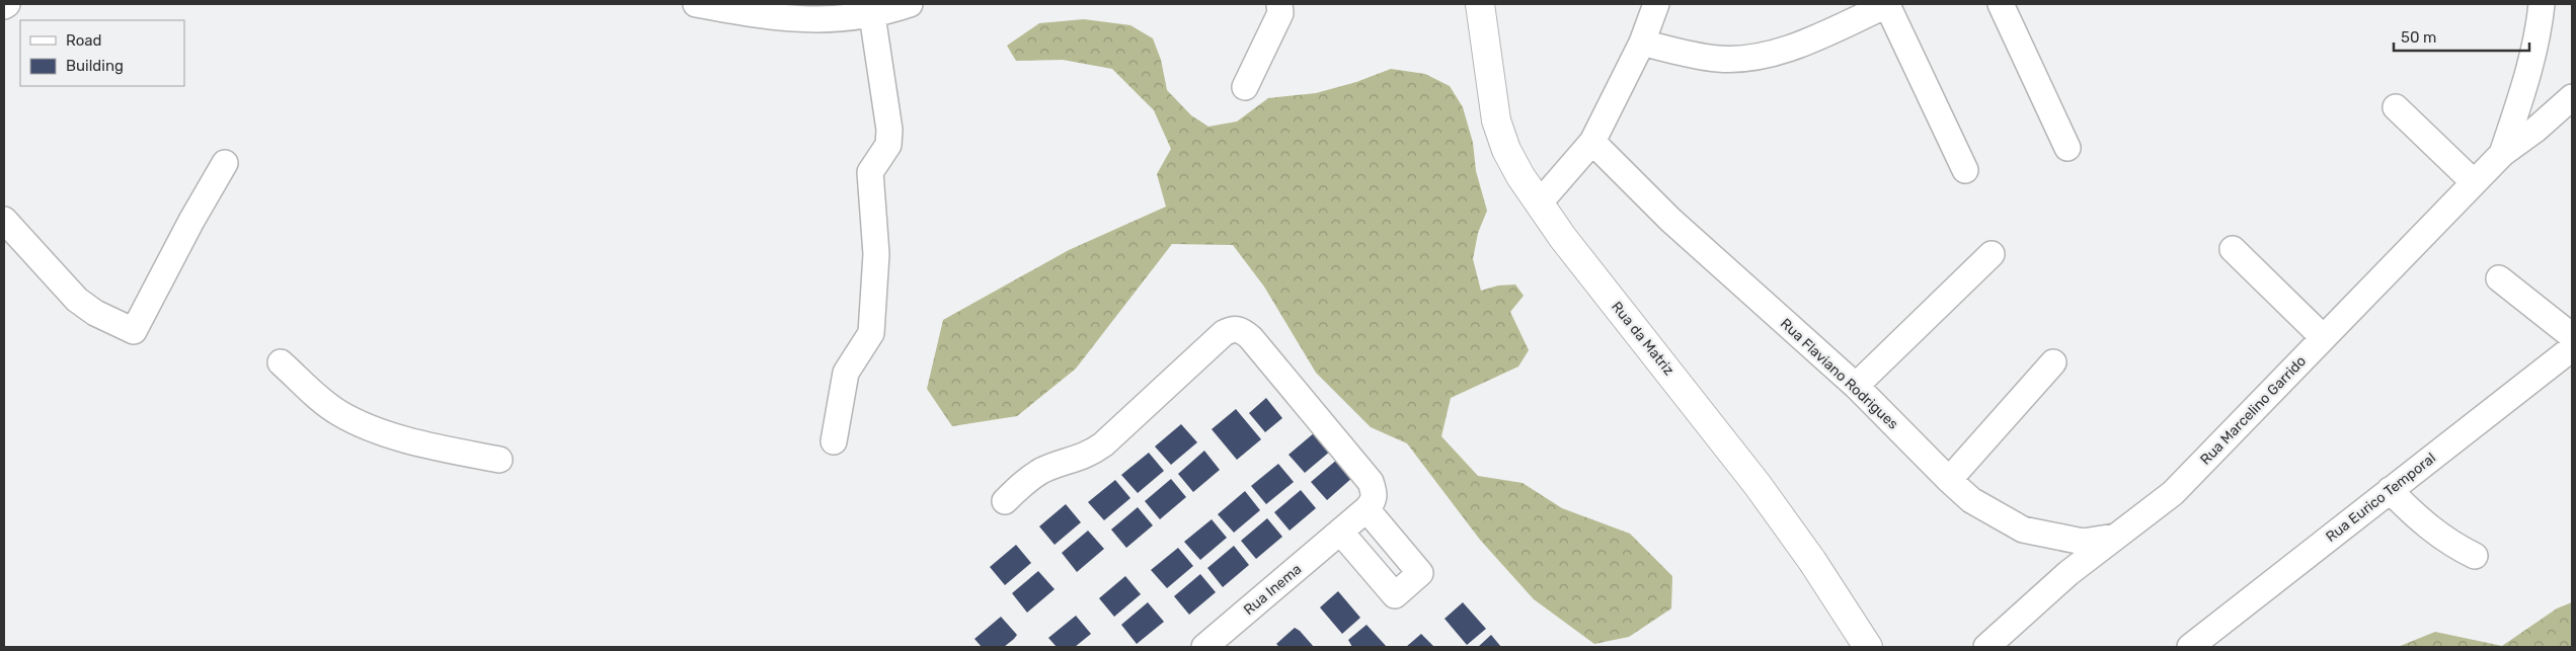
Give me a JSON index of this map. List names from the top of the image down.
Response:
{
  "streets": {
    "main road": ["Rua da Matriz"],
    "street": [
      "Rua Flaviano Rodrigues",
      "Rua Marcelino Garrido",
      "Rua Eurico Temporal",
      "Rua Inema"
    ]
  },
  "crossings": [
    ["Rua Flaviano Rodrigues", "Rua Marcelino Garrido"]
  ],
  "legend": ["Road", "Building"],
  "scale_bar": "50 m"
}
